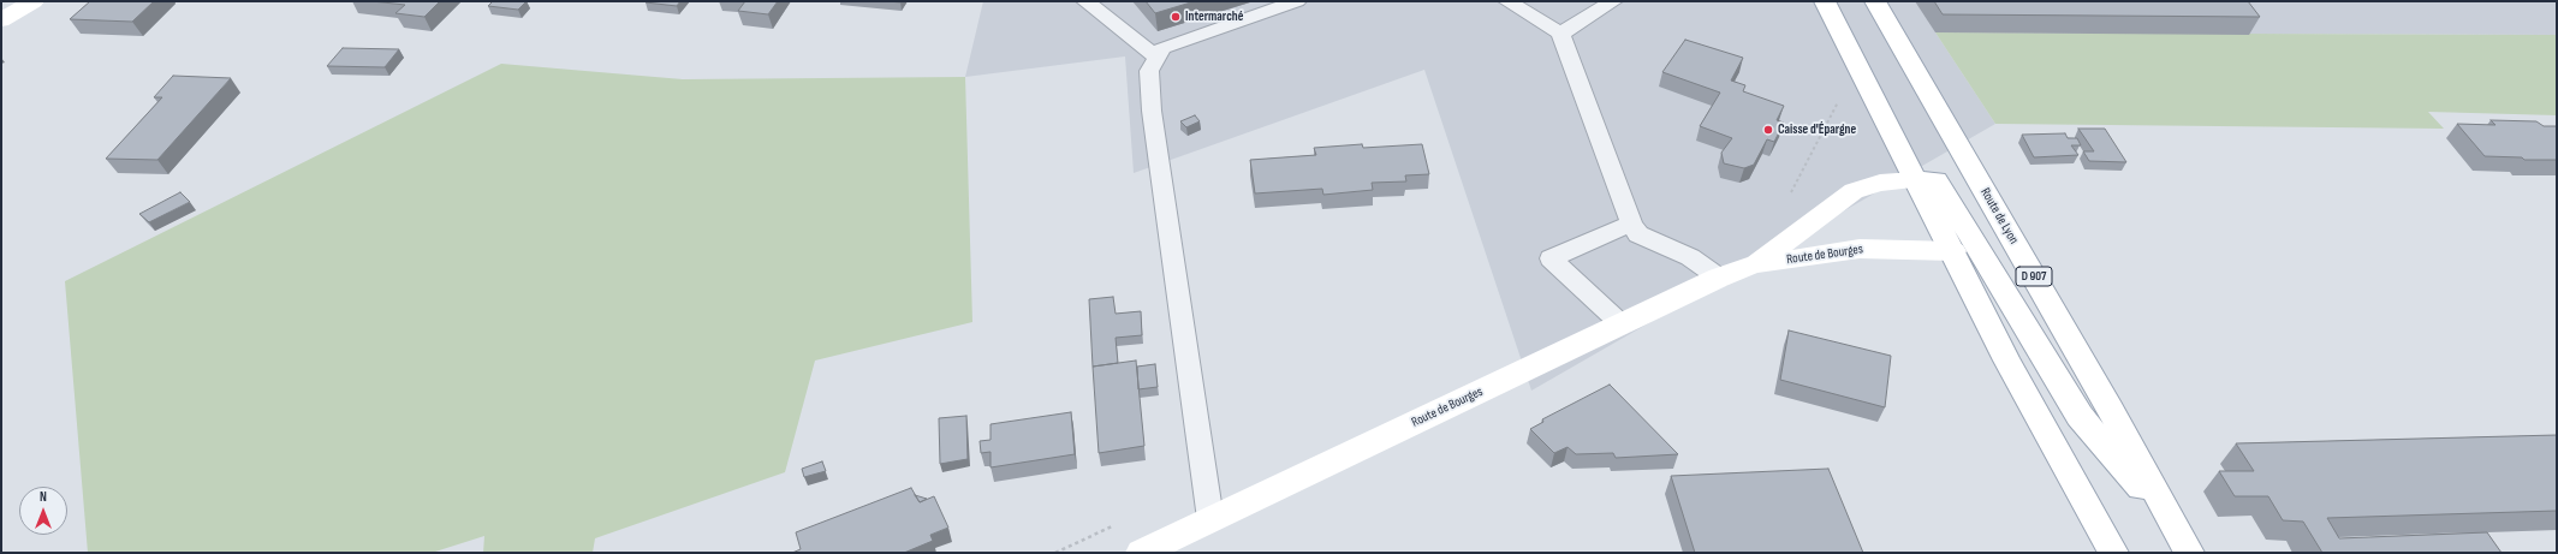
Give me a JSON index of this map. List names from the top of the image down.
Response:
{
  "streets": {
    "main road": ["Route de Lyon", "Route de Bourges", "D 907"]
  },
  "crossings": [
    ["Route de Lyon", "Route de Bourges"]
  ],
  "places": ["Intermarché", "Caisse d'Épargne"],
  "north": "top"
}
